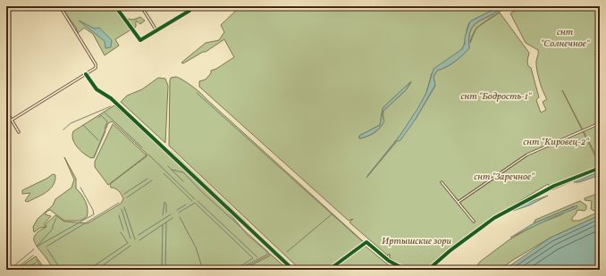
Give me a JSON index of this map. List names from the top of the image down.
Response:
{
  "parks": [
    "снт \"Солнечное\"",
    "снт \"Бодрость-1\"",
    "снт \"Кировец-2\"",
    "снт \"Заречное\"",
    "Иртышские зори"
  ]
}
